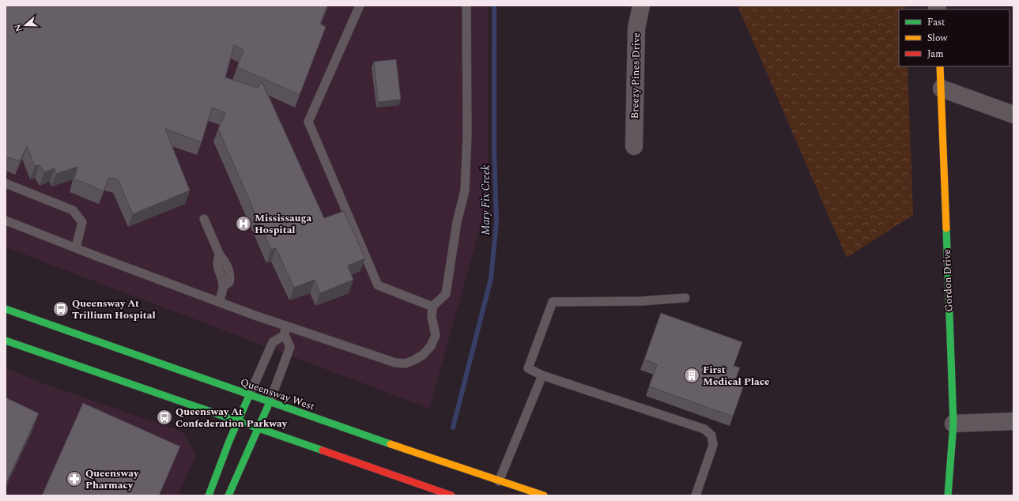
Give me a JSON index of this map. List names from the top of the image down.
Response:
{
  "streets": {
    "main road": ["Gordon Drive", "Queensway West"],
    "street": ["Breezy Pines Drive"]
  },
  "water": ["Mary Fix Creek"],
  "places": {
    "hospital": ["Mississauga Hospital"],
    "bus stop": ["Queensway At Trillium Hospital", "Queensway At Confederation Parkway"],
    "building": ["First Medical Place"],
    "pharmacy": ["Queensway Pharmacy"]
  },
  "legend": ["Fast", "Slow", "Jam"],
  "north": "left"
}
